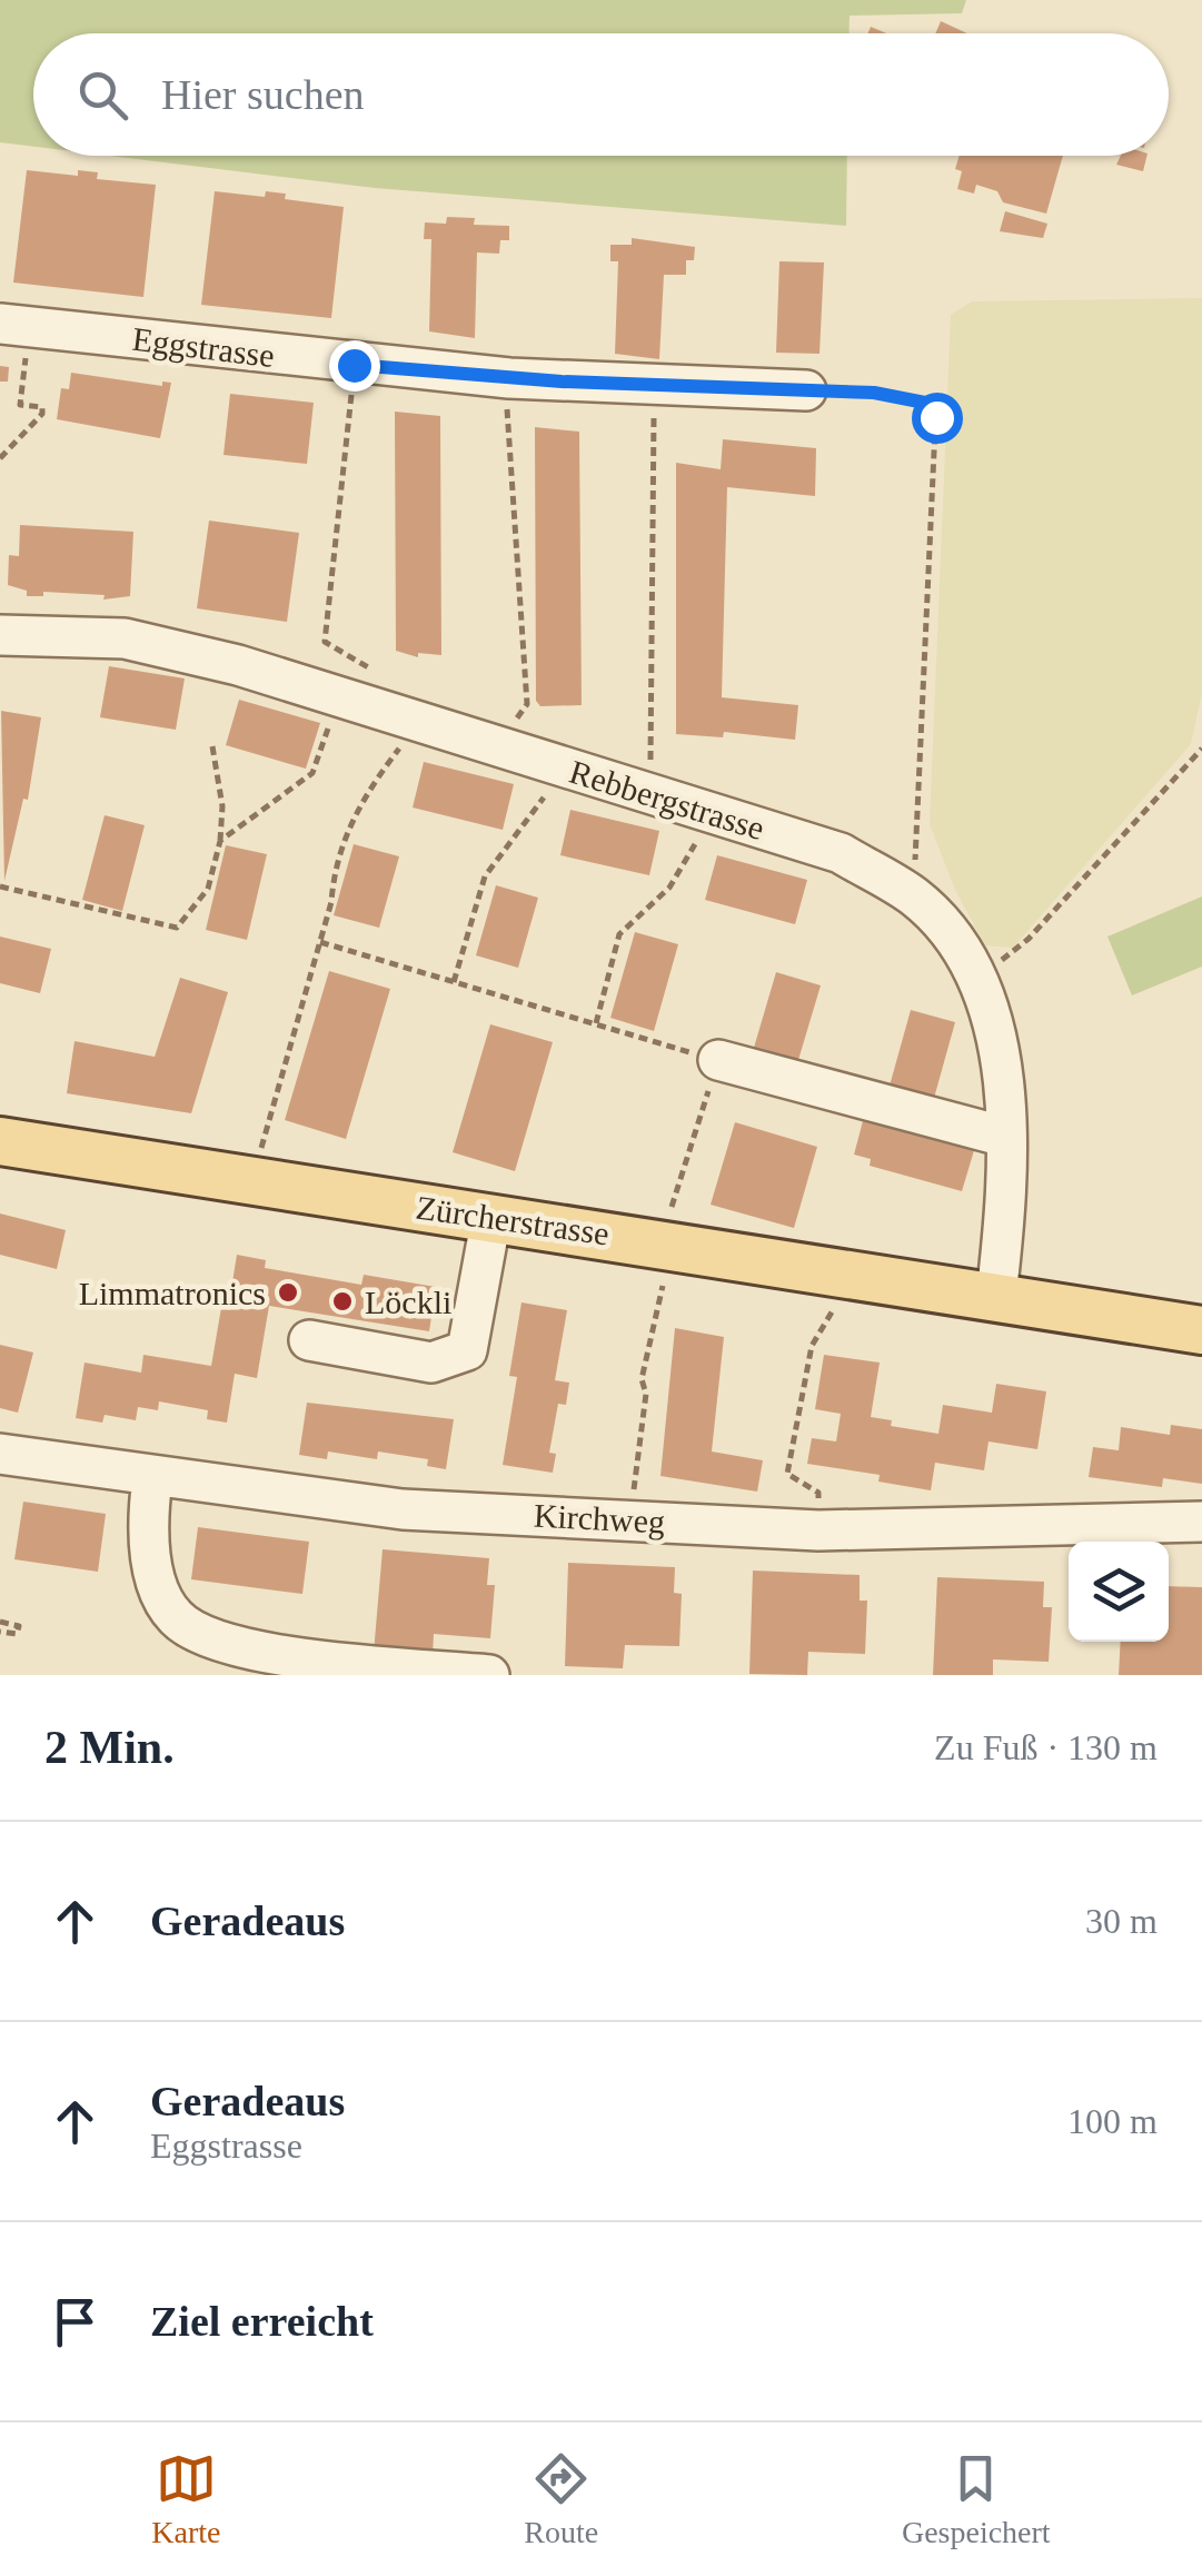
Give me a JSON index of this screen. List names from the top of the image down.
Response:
{
  "streets": {
    "main road": ["Zürcherstrasse"],
    "street": ["Eggstrasse", "Rebbergstrasse", "Kirchweg"]
  },
  "crossings": [
    ["Rebbergstrasse", "Zürcherstrasse"]
  ],
  "places": ["Limmatronics", "Löckli"],
  "page": {
    "search": "Hier suchen",
    "heading": ["2 Min.", "Zu Fuß · 130 m"],
    "list": [
      ["Geradeaus", "30 m"],
      ["Geradeaus", "Eggstrasse", "100 m"],
      "Ziel erreicht"
    ],
    "nav": ["Karte", "Route", "Gespeichert"]
  }
}
